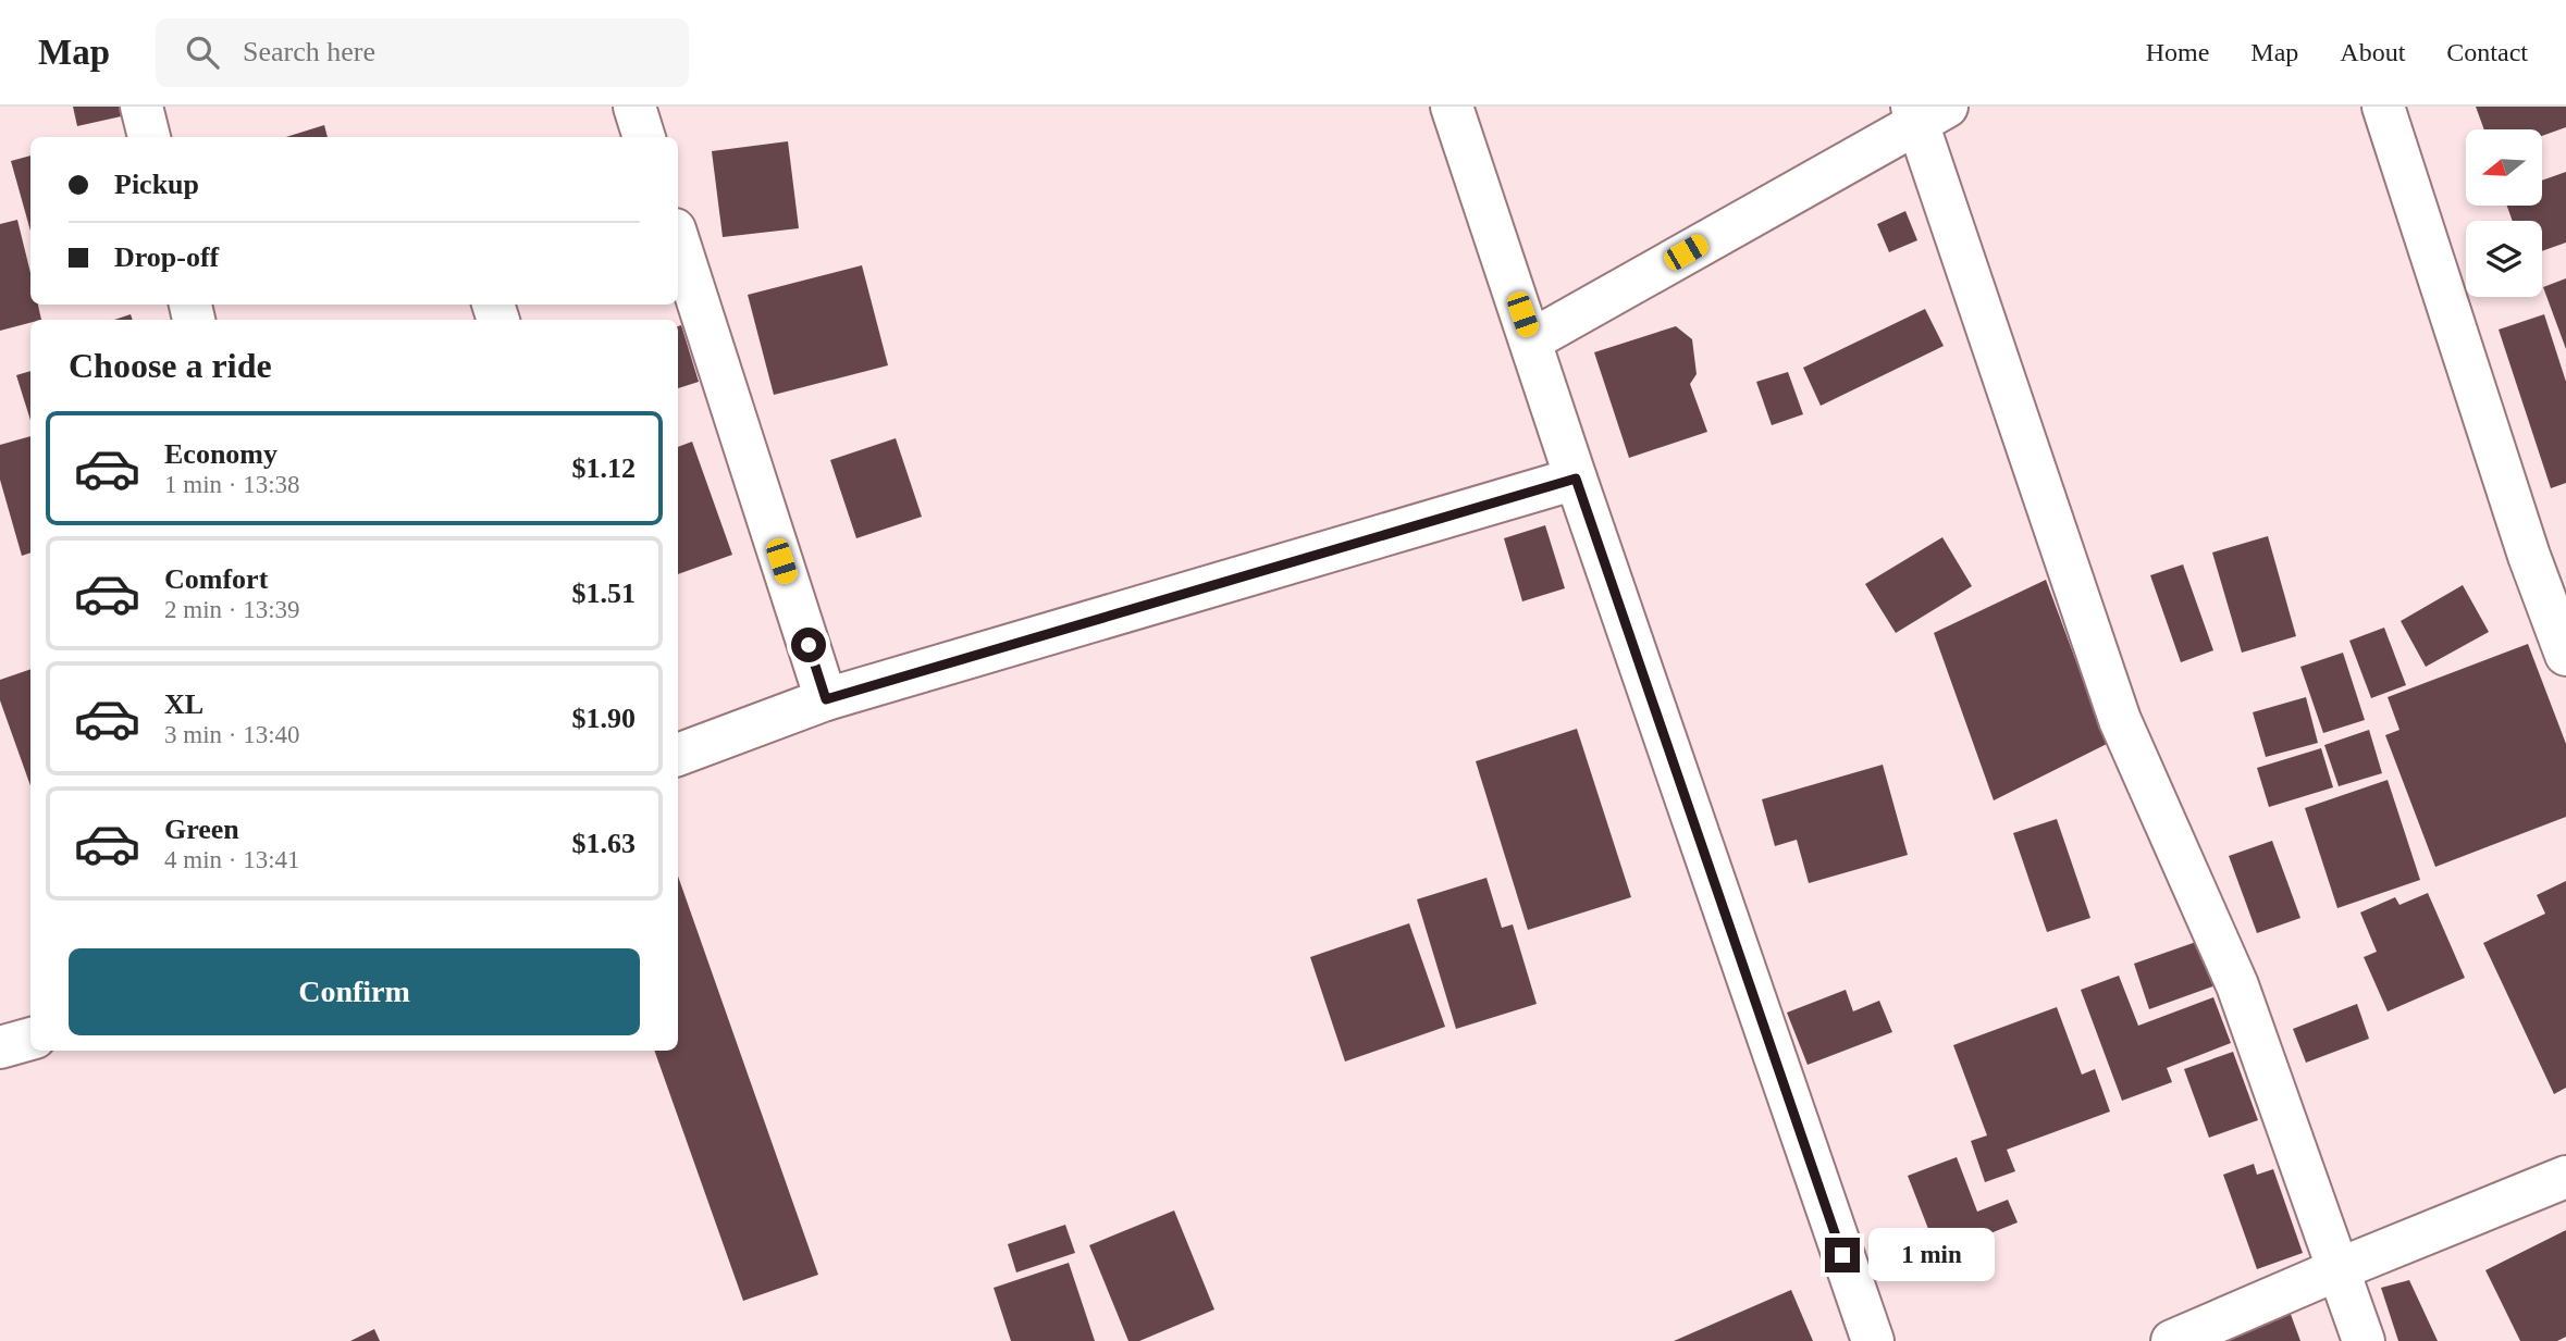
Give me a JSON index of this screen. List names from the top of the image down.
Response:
{
  "north": "left",
  "page": {
    "header": "Map",
    "search": "Search here",
    "nav": [
      "Home",
      "Map",
      "About",
      "Contact"
    ],
    "banner": ["Pickup", "Drop-off"],
    "heading": "Choose a ride",
    "list": [
      {
        "name": "Economy",
        "note": "1 min · 13:38",
        "value": "$1.12"
      },
      {
        "name": "Comfort",
        "note": "2 min · 13:39",
        "value": "$1.51"
      },
      {
        "name": "XL",
        "note": "3 min · 13:40",
        "value": "$1.90"
      },
      {
        "name": "Green",
        "note": "4 min · 13:41",
        "value": "$1.63"
      }
    ],
    "buttons": "Confirm",
    "bubble": "1 min"
  }
}
